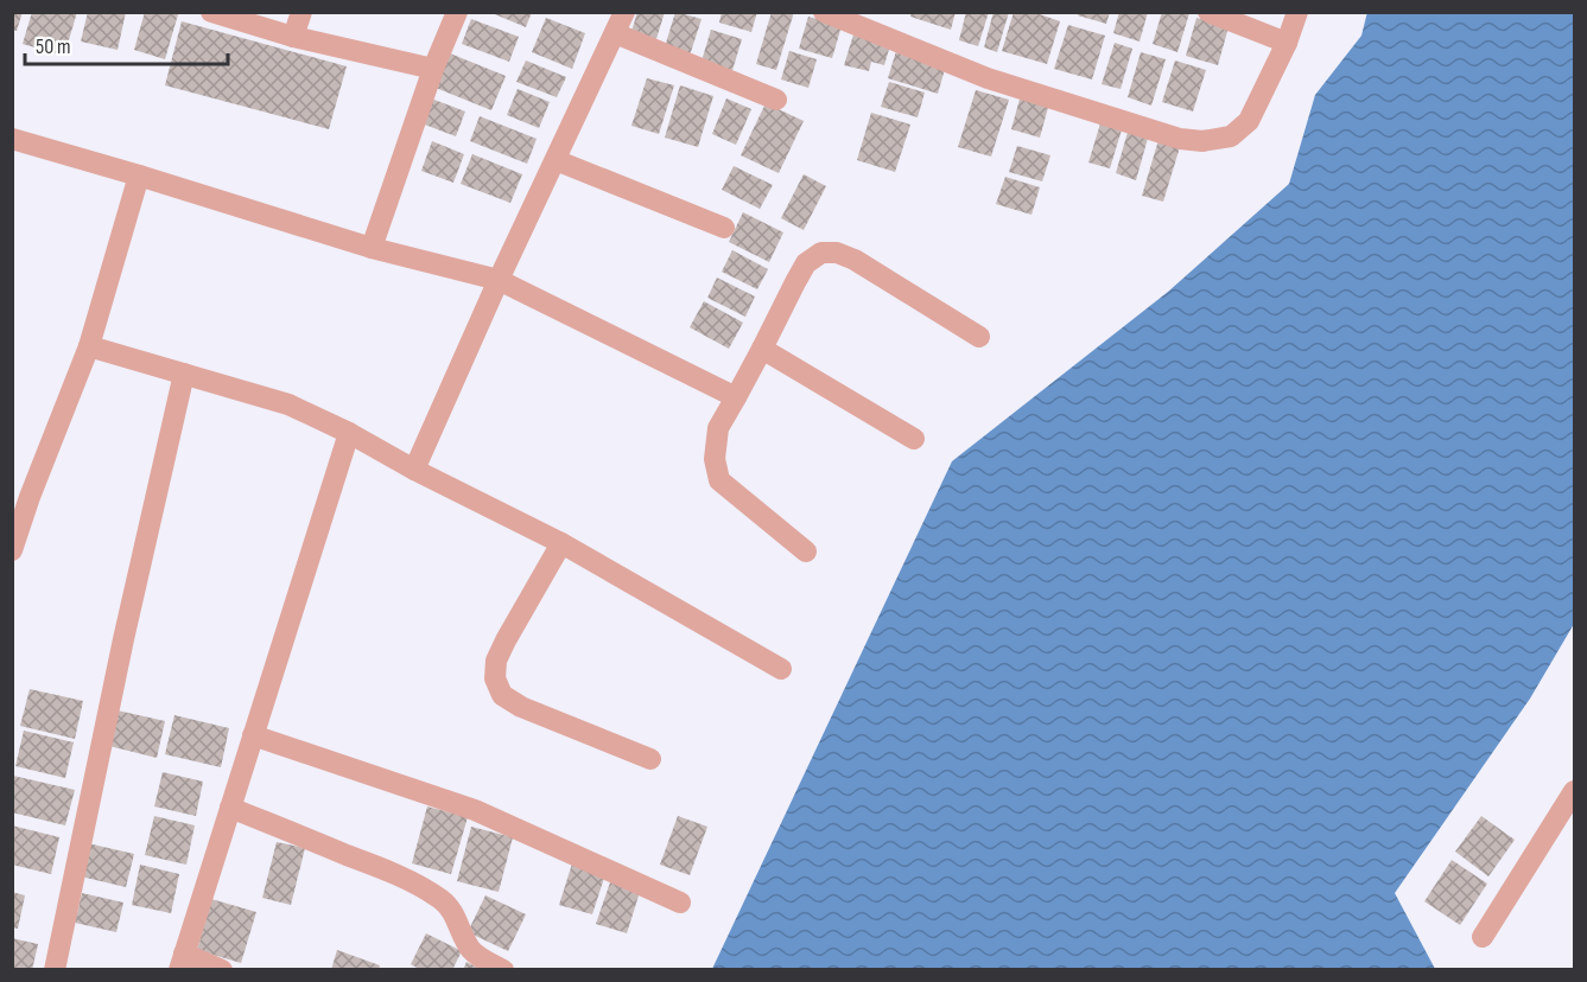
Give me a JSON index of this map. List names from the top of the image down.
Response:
{
  "scale_bar": "50 m"
}
